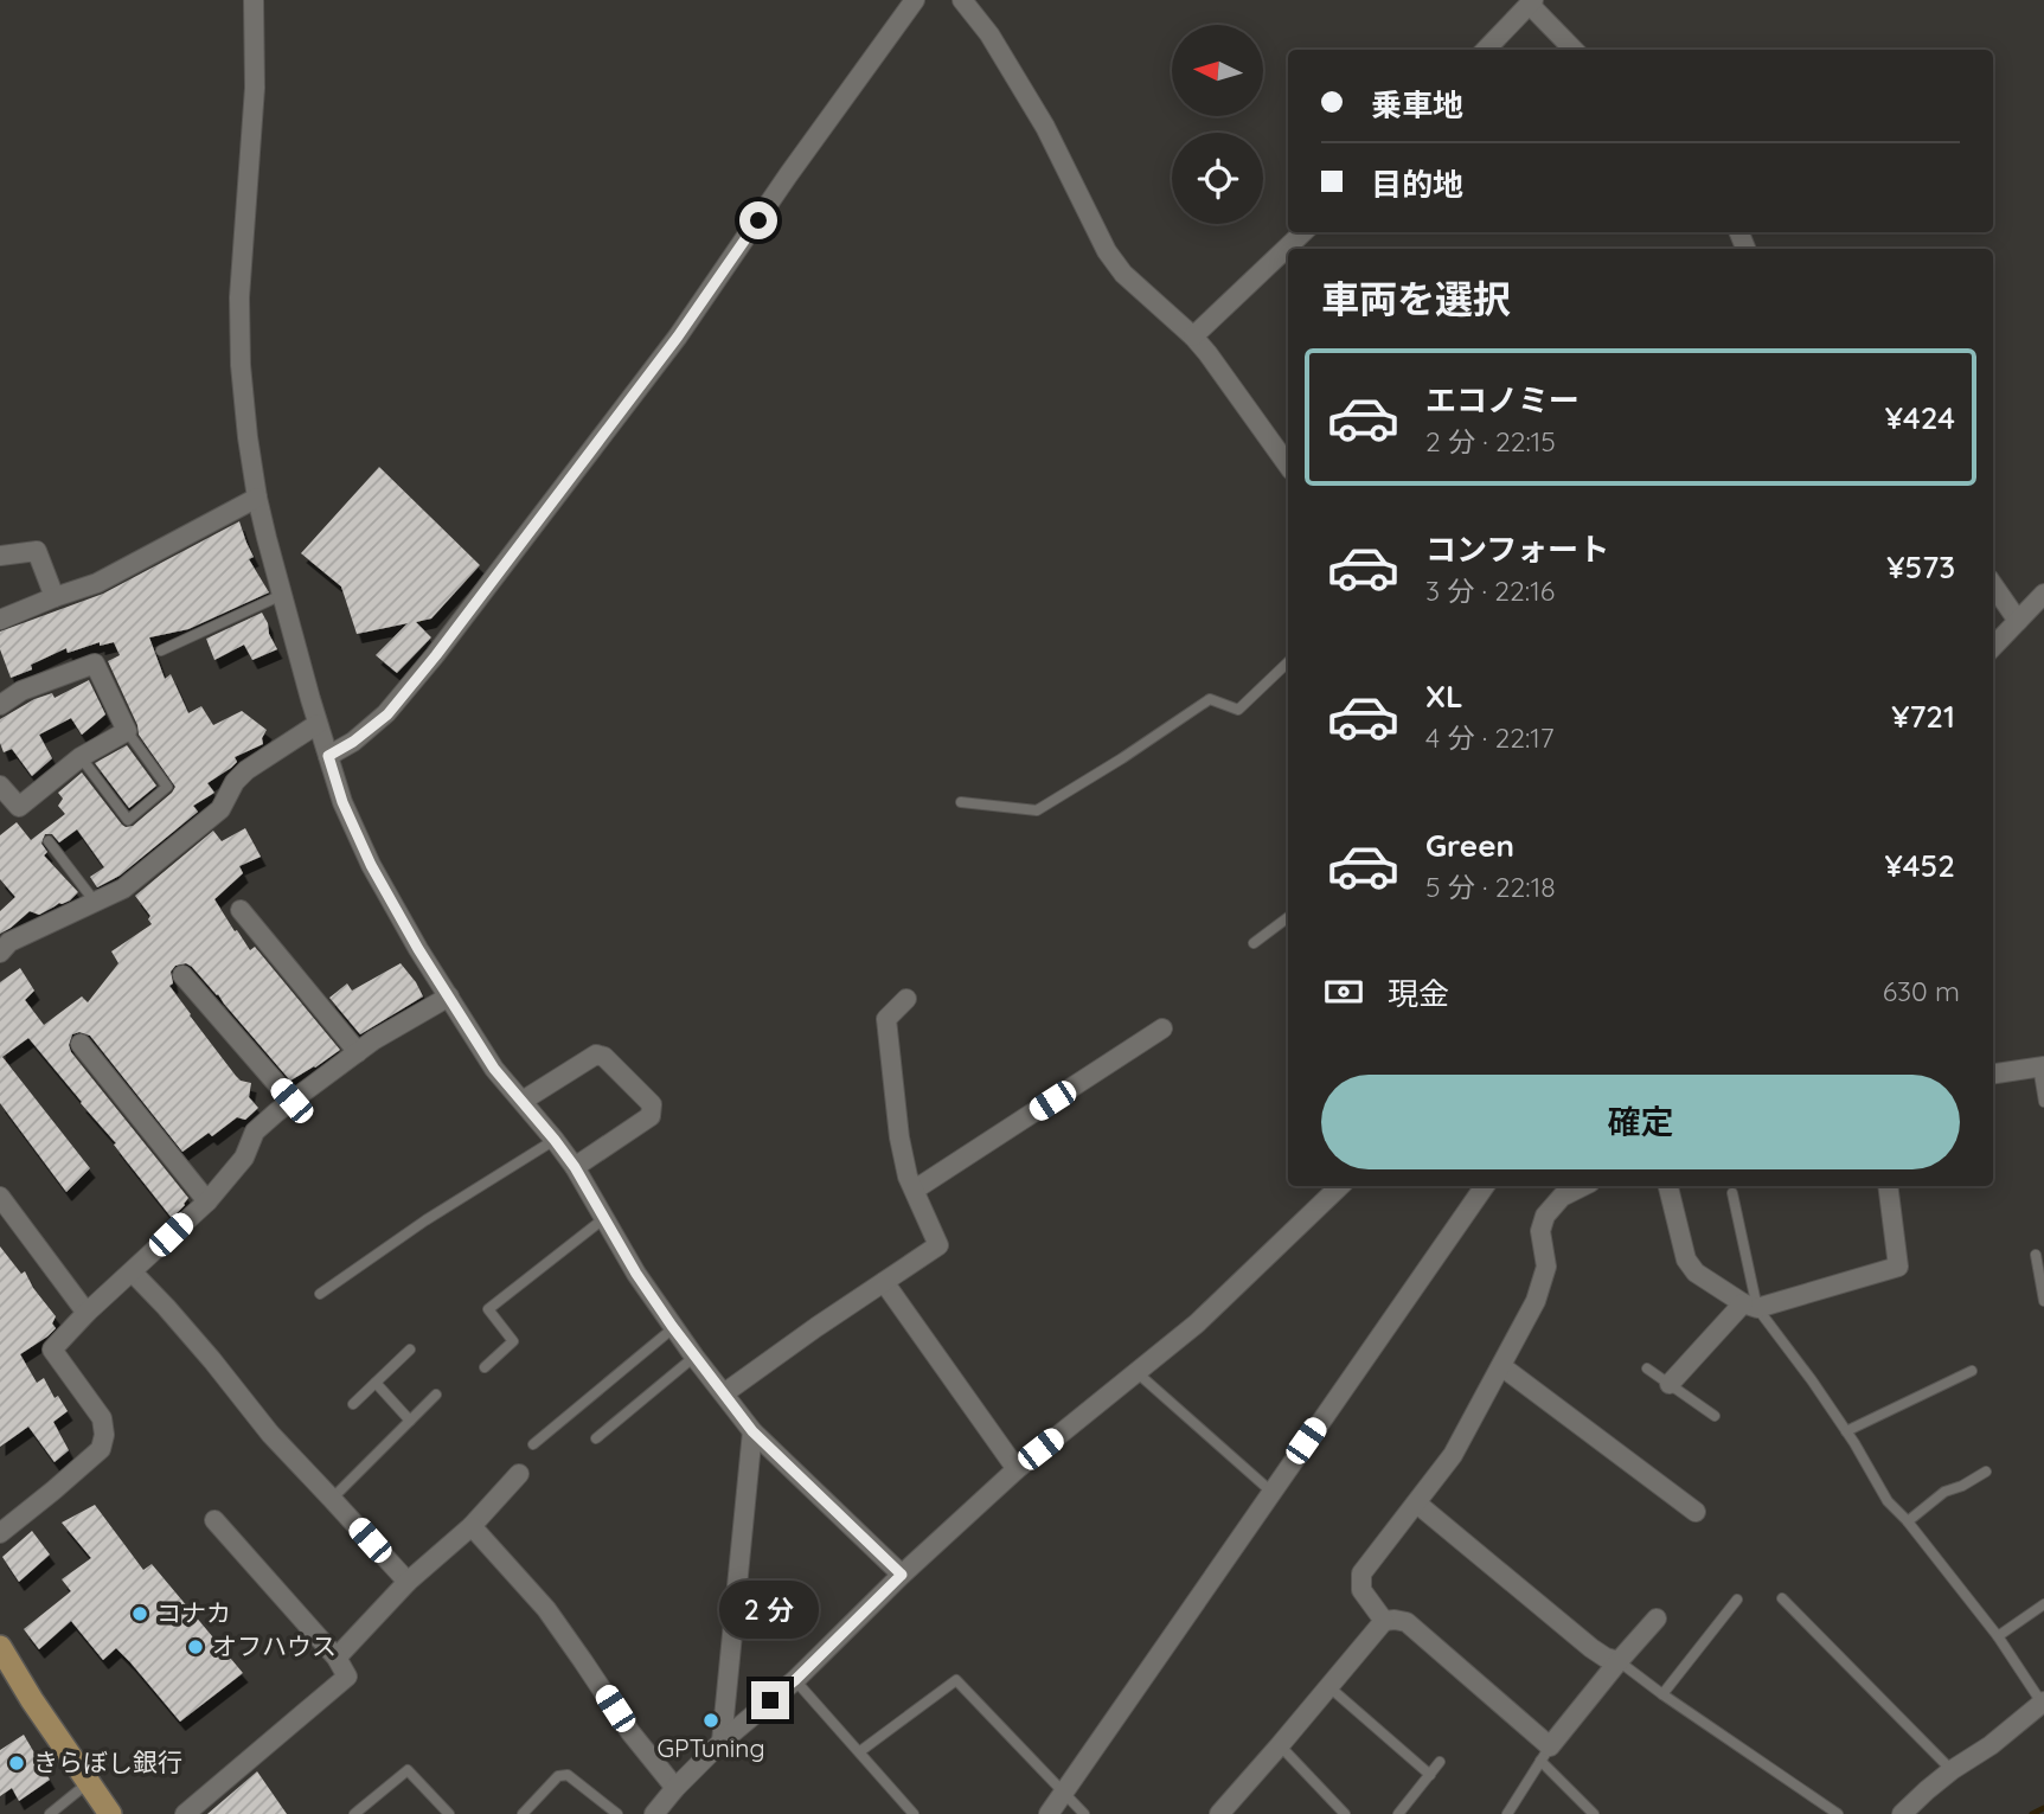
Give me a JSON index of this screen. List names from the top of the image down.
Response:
{
  "places": [
    "コナカ",
    "オフハウス",
    "GPTuning",
    "きらぼし銀行"
  ],
  "north": "left",
  "page": {
    "banner": ["乗車地", "目的地"],
    "heading": "車両を選択",
    "list": [
      {
        "name": "エコノミー",
        "note": "2 分 · 22:15",
        "value": "¥424"
      },
      {
        "name": "コンフォート",
        "note": "3 分 · 22:16",
        "value": "¥573"
      },
      {
        "name": "XL",
        "note": "4 分 · 22:17",
        "value": "¥721"
      },
      {
        "name": "Green",
        "note": "5 分 · 22:18",
        "value": "¥452"
      }
    ],
    "pay": ["現金", "630 m"],
    "buttons": "確定",
    "bubble": "2 分"
  }
}
